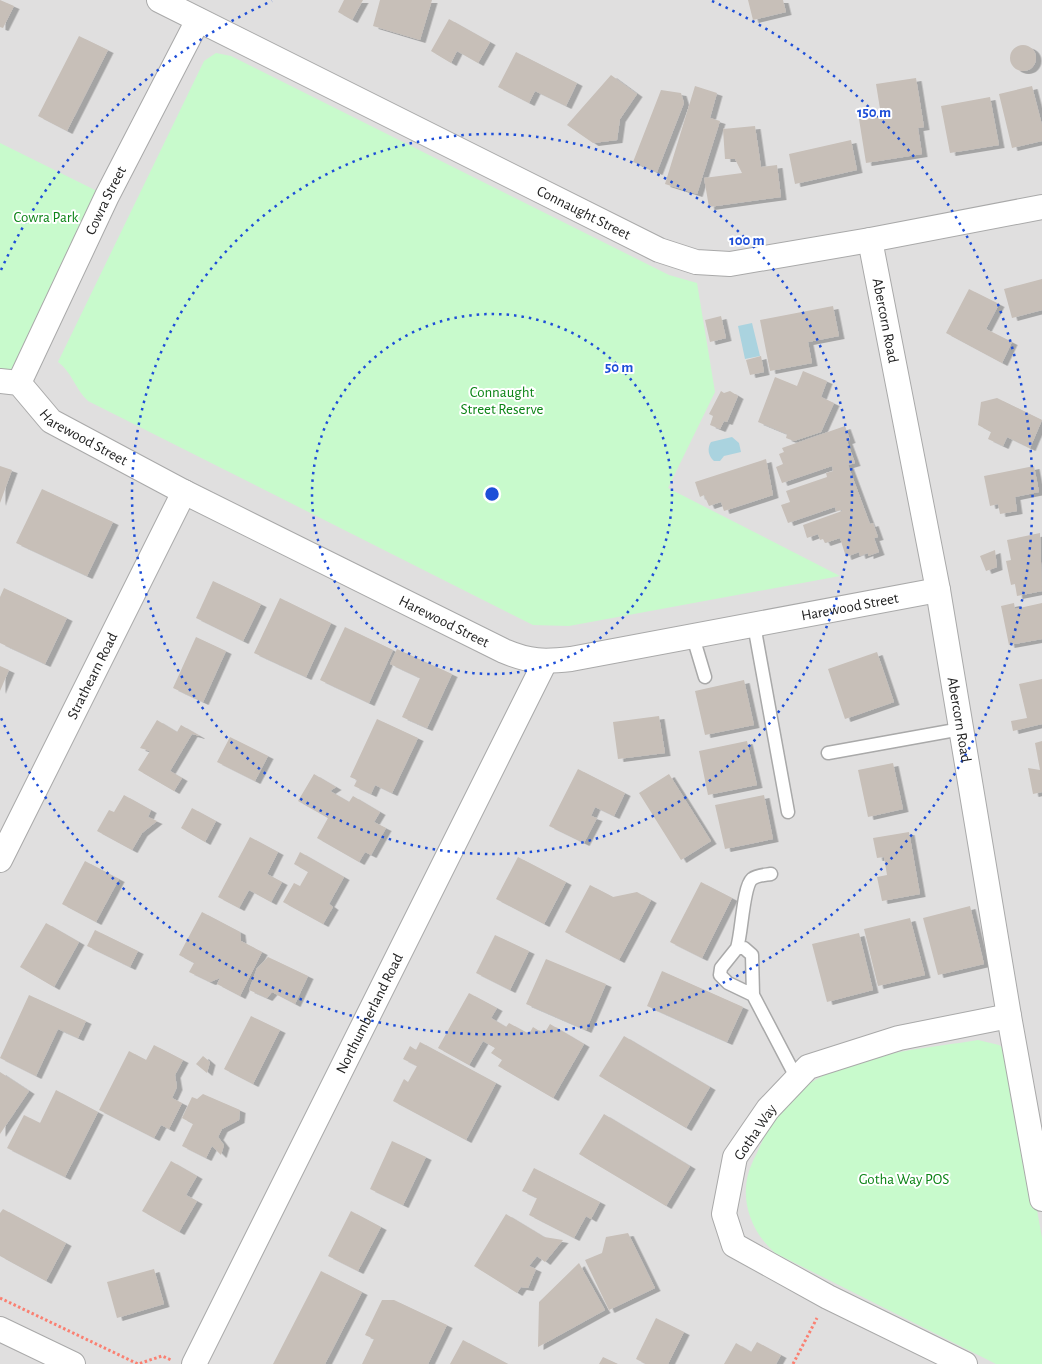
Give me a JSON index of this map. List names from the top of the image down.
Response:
{
  "streets": {
    "street": [
      "Cowra Street",
      "Connaught Street",
      "Abercorn Road",
      "Harewood Street",
      "Strathearn Road",
      "Northumberland Road",
      "Gotha Way"
    ]
  },
  "crossings": [
    ["Cowra Street", "Connaught Street"],
    ["Cowra Street", "Harewood Street"],
    ["Connaught Street", "Abercorn Road"],
    ["Abercorn Road", "Harewood Street"],
    ["Abercorn Road", "Gotha Way"],
    ["Harewood Street", "Strathearn Road"],
    ["Harewood Street", "Northumberland Road"]
  ],
  "parks": ["Cowra Park", "Connaught Street Reserve", "Gotha Way POS"],
  "rings": ["150 m", "100 m", "50 m"]
}
